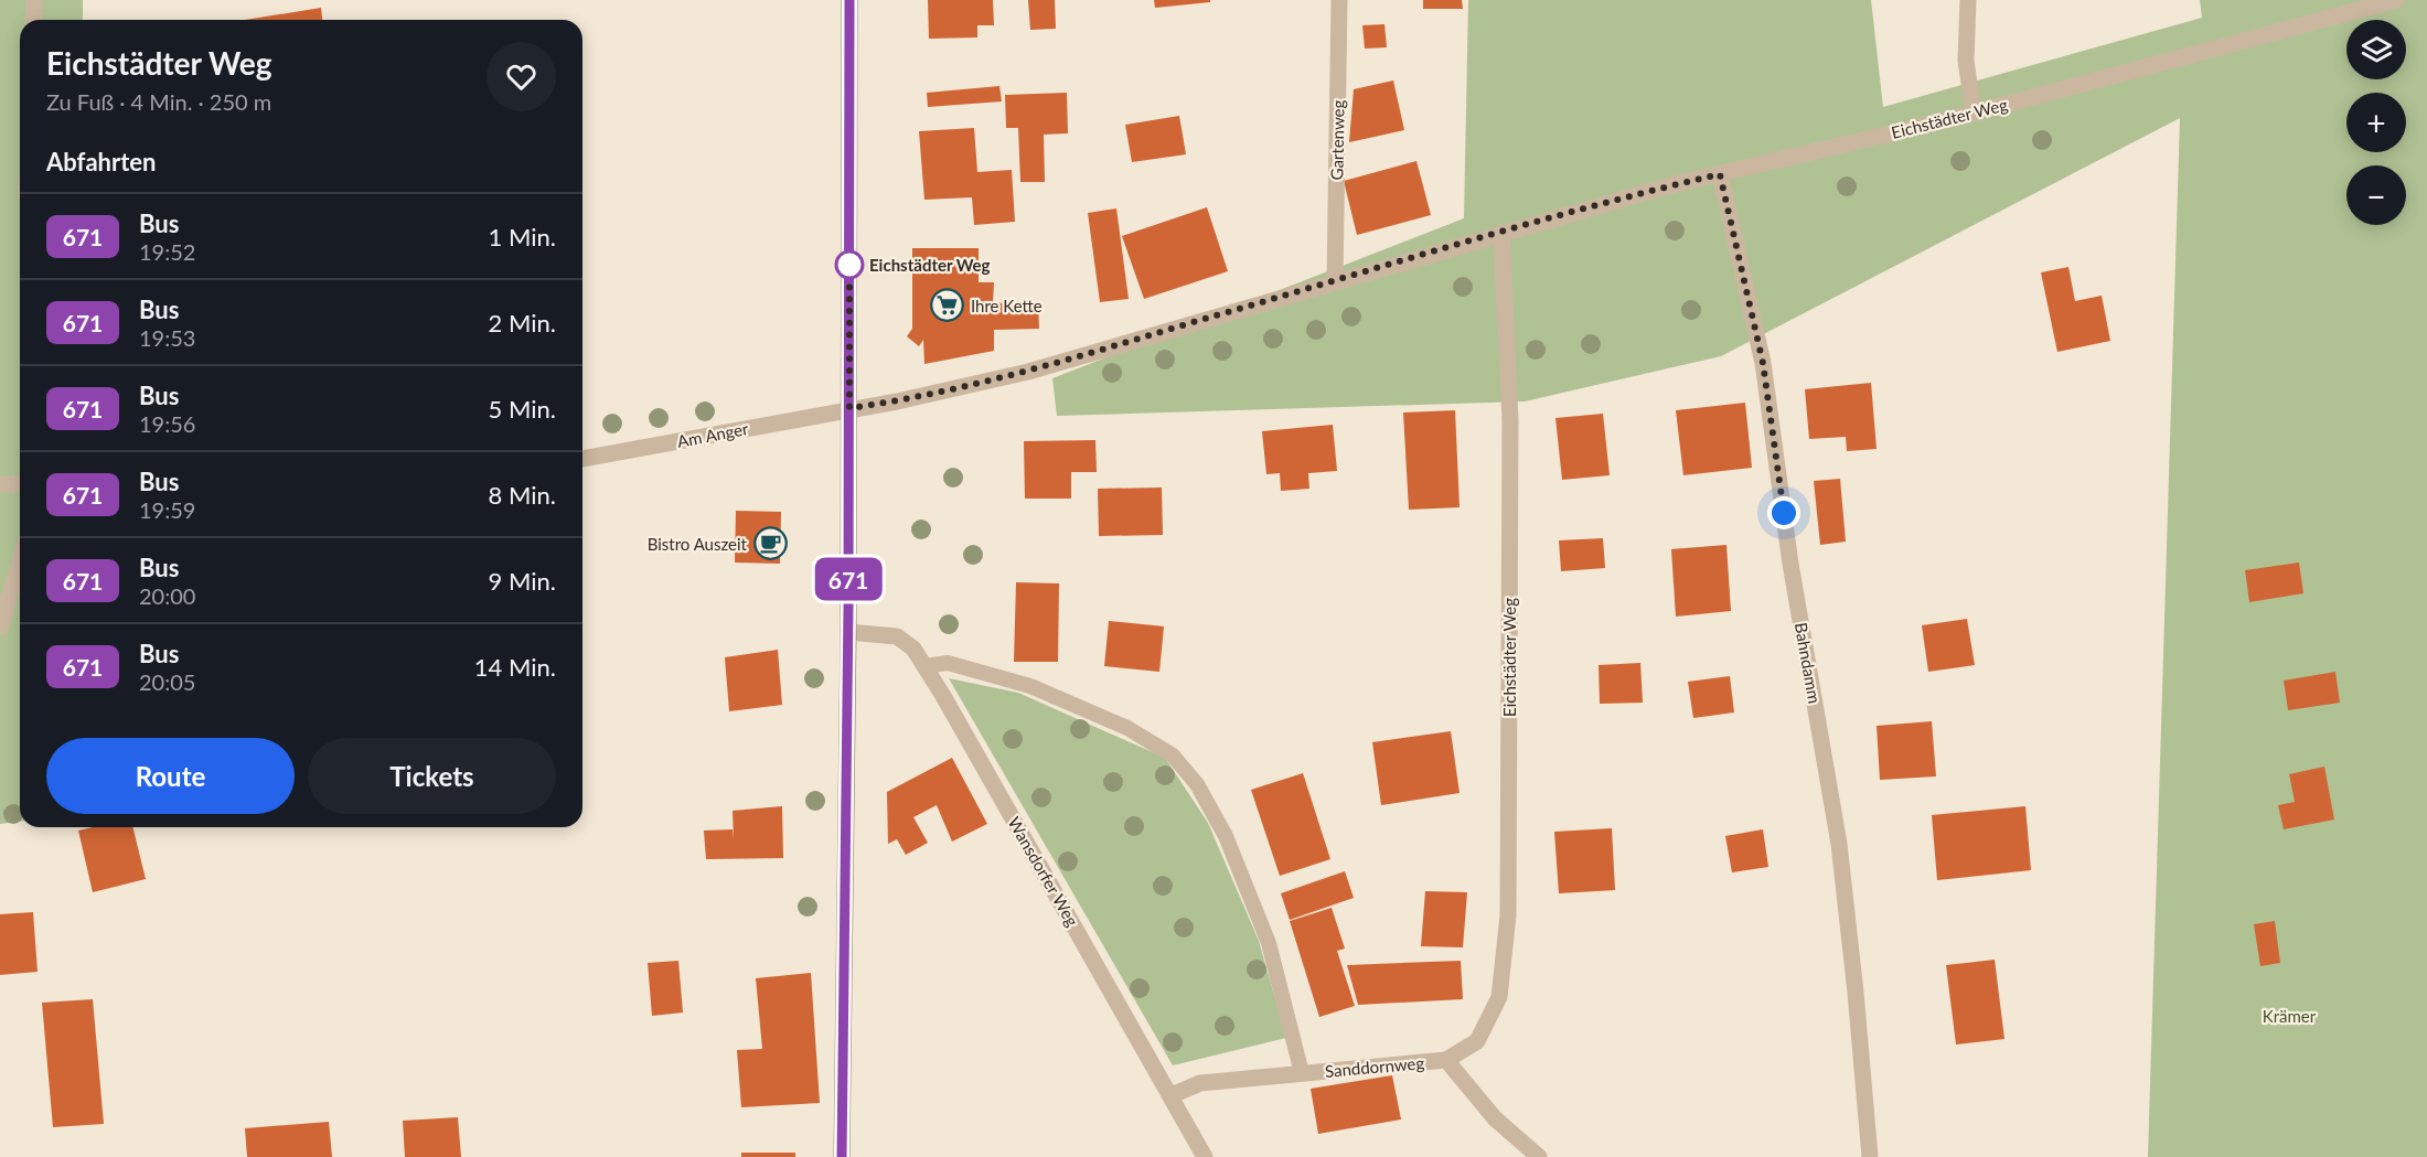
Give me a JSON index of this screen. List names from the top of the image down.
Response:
{
  "streets": {
    "street": [
      "Eichstädter Weg",
      "Gartenweg",
      "Am Anger",
      "Bahndamm",
      "Wansdorfer Weg",
      "Sanddornweg"
    ]
  },
  "crossings": [
    ["Eichstädter Weg", "Gartenweg"],
    ["Eichstädter Weg", "Am Anger"],
    ["Eichstädter Weg", "Bahndamm"],
    ["Eichstädter Weg", "Sanddornweg"],
    ["Wansdorfer Weg", "Sanddornweg"]
  ],
  "parks": ["Krämer"],
  "places": {
    "other": ["Eichstädter Weg"],
    "supermarket": ["Ihre Kette"],
    "cafe": ["Bistro Auszeit"]
  },
  "lines": ["bus line 671"],
  "page": {
    "on_map": "671",
    "map_buttons": ["+", "−"],
    "heading": [
      ["Eichstädter Weg", "Zu Fuß · 4 Min. · 250 m"],
      "Abfahrten"
    ],
    "list": [
      {
        "mark": "671",
        "name": "Bus",
        "note": "19:52",
        "value": "1 Min."
      },
      {
        "mark": "671",
        "name": "Bus",
        "note": "19:53",
        "value": "2 Min."
      },
      {
        "mark": "671",
        "name": "Bus",
        "note": "19:56",
        "value": "5 Min."
      },
      {
        "mark": "671",
        "name": "Bus",
        "note": "19:59",
        "value": "8 Min."
      },
      {
        "mark": "671",
        "name": "Bus",
        "note": "20:00",
        "value": "9 Min."
      },
      {
        "mark": "671",
        "name": "Bus",
        "note": "20:05",
        "value": "14 Min."
      }
    ],
    "buttons": ["Route", "Tickets"]
  }
}
